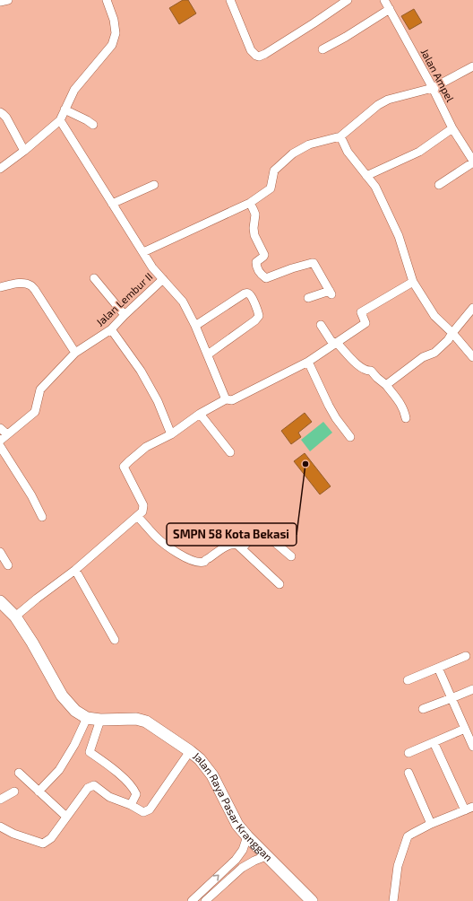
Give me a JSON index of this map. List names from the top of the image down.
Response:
{
  "streets": {
    "main road": ["Jalan Raya Pasar Kranggan"],
    "street": ["Jalan Ampel", "Jalan Lembur II"]
  },
  "places": ["SMPN 58 Kota Bekasi"]
}
